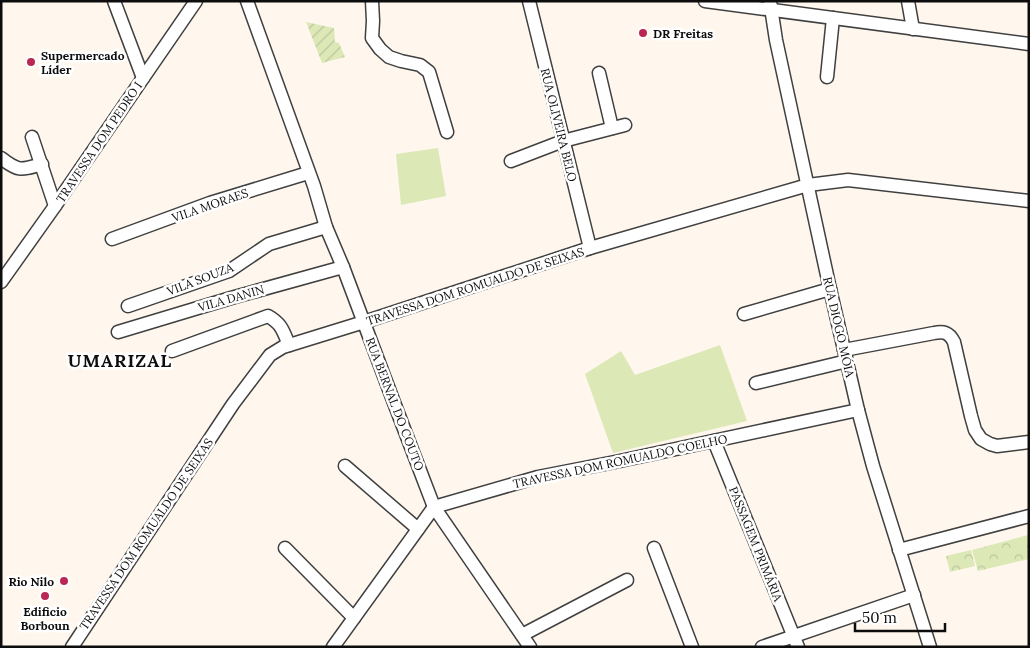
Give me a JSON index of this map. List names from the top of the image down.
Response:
{
  "streets": {
    "street": [
      "RUA OLIVEIRA BELO",
      "TRAVESSA DOM PEDRO I",
      "VILA MORAES",
      "VILA SOUZA",
      "TRAVESSA DOM ROMUALDO DE SEIXAS",
      "VILA DANIN",
      "RUA DIOGO MÓIA",
      "RUA BERNAL DO COUTO",
      "TRAVESSA DOM ROMUALDO COELHO",
      "PASSAGEM PRIMÁRIA"
    ]
  },
  "crossings": [
    ["RUA OLIVEIRA BELO", "TRAVESSA DOM ROMUALDO DE SEIXAS"],
    ["VILA MORAES", "RUA BERNAL DO COUTO"],
    ["VILA SOUZA", "RUA BERNAL DO COUTO"],
    ["TRAVESSA DOM ROMUALDO DE SEIXAS", "RUA DIOGO MÓIA"],
    ["TRAVESSA DOM ROMUALDO DE SEIXAS", "RUA BERNAL DO COUTO"],
    ["VILA DANIN", "RUA BERNAL DO COUTO"],
    ["RUA DIOGO MÓIA", "TRAVESSA DOM ROMUALDO COELHO"],
    ["RUA BERNAL DO COUTO", "TRAVESSA DOM ROMUALDO COELHO"],
    ["TRAVESSA DOM ROMUALDO COELHO", "PASSAGEM PRIMÁRIA"]
  ],
  "districts": ["UMARIZAL"],
  "places": [
    "DR Freitas",
    "Supermercado Líder",
    "Rio Nilo",
    "Edificio Borboun"
  ],
  "scale_bar": "50 m"
}
